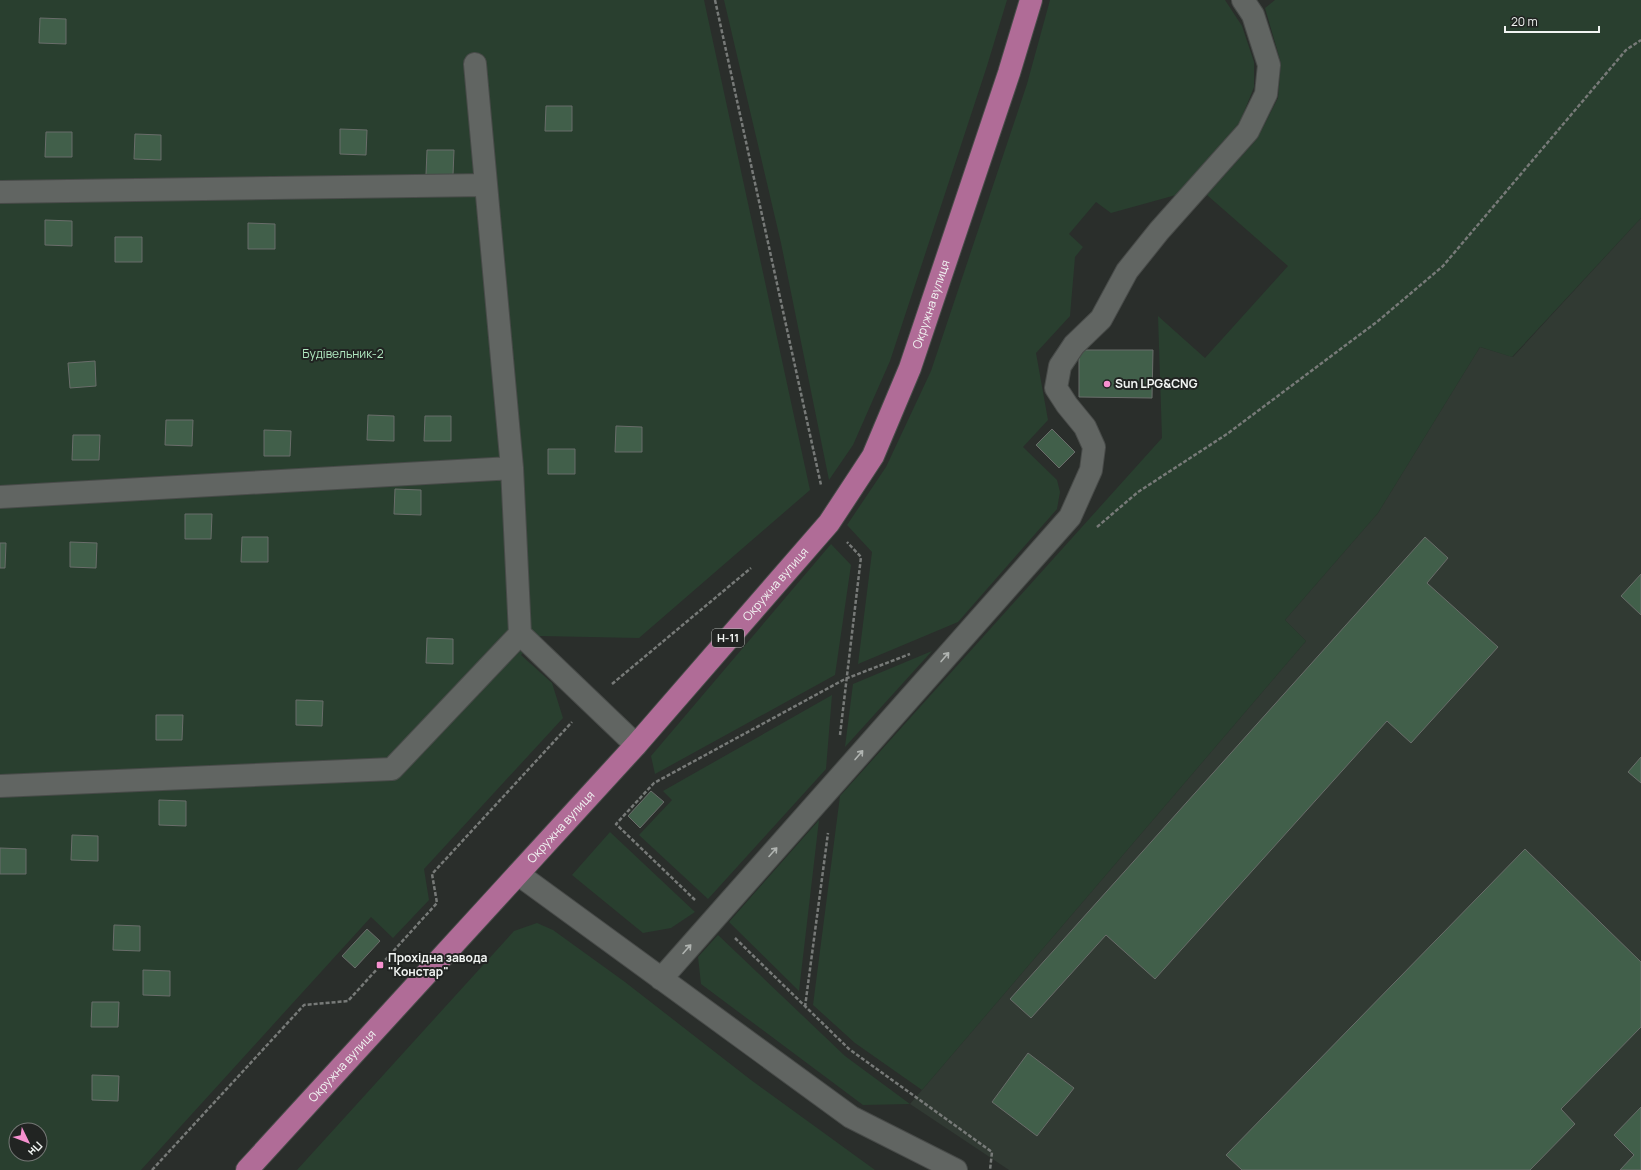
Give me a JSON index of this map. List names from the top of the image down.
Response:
{
  "streets": {
    "main road": ["Окружна вулиця", "Н-11"]
  },
  "parks": ["Будівельник-2"],
  "places": {
    "other": ["Sun LPG&CNG"],
    "transit": ["Прохідна завода \"Констар\""]
  },
  "scale_bar": "20 m",
  "north": "bottom right"
}
